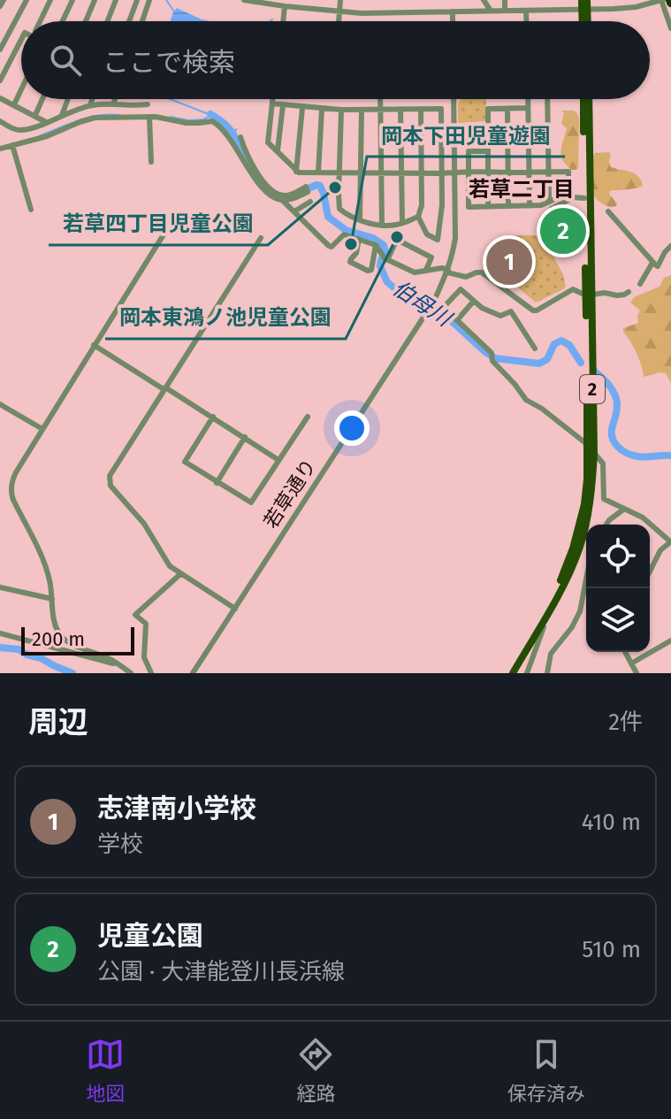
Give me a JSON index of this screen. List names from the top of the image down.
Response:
{
  "streets": {
    "main road": ["2"],
    "street": ["若草通り"]
  },
  "districts": ["若草二丁目"],
  "water": ["伯母川"],
  "places": ["若草四丁目児童公園", "岡本東鴻ノ池児童公園", "岡本下田児童遊園"],
  "scale_bar": "200 m",
  "page": {
    "search": "ここで検索",
    "pins": ["2", "1"],
    "scale": "200 m",
    "heading": ["周辺", "2件"],
    "list": [
      {
        "mark": "1",
        "name": "志津南小学校",
        "note": "学校",
        "value": "410 m"
      },
      {
        "mark": "2",
        "name": "児童公園",
        "note": "公園 · 大津能登川長浜線",
        "value": "510 m"
      }
    ],
    "nav": ["地図", "経路", "保存済み"]
  }
}
